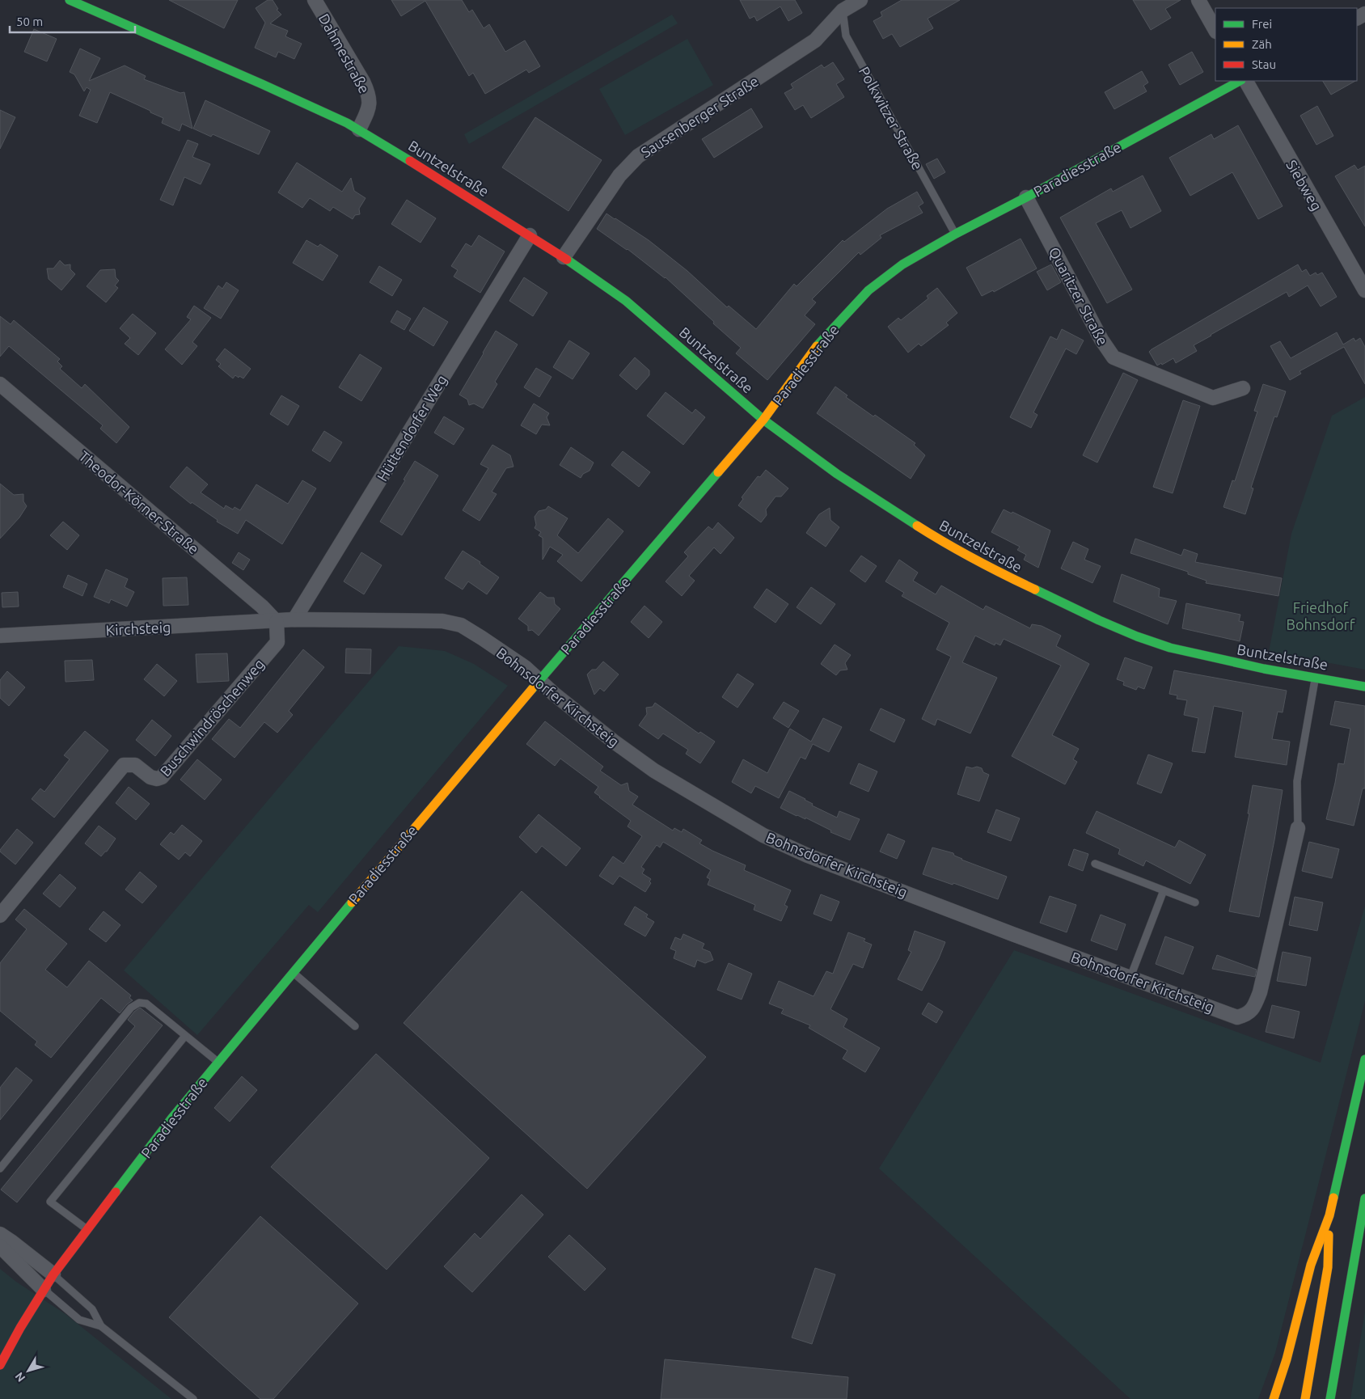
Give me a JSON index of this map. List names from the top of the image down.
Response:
{
  "streets": {
    "main road": ["Buntzelstraße", "Paradiesstraße"],
    "street": [
      "Dahmestraße",
      "Sausenberger Straße",
      "Siebweg",
      "Quaritzer Straße",
      "Hüttendorfer Weg",
      "Theodor-Körner-Straße",
      "Kirchsteig",
      "Bohnsdorfer Kirchsteig",
      "Buschwindröschenweg"
    ],
    "lane": ["Polkwitzer Straße"]
  },
  "crossings": [
    ["Dahmestraße", "Buntzelstraße"],
    ["Sausenberger Straße", "Polkwitzer Straße"],
    ["Sausenberger Straße", "Buntzelstraße"],
    ["Polkwitzer Straße", "Paradiesstraße"],
    ["Buntzelstraße", "Paradiesstraße"],
    ["Buntzelstraße", "Hüttendorfer Weg"],
    ["Paradiesstraße", "Quaritzer Straße"],
    ["Paradiesstraße", "Bohnsdorfer Kirchsteig"],
    ["Hüttendorfer Weg", "Bohnsdorfer Kirchsteig"],
    ["Theodor-Körner-Straße", "Kirchsteig"],
    ["Theodor-Körner-Straße", "Bohnsdorfer Kirchsteig"],
    ["Theodor-Körner-Straße", "Buschwindröschenweg"],
    ["Kirchsteig", "Bohnsdorfer Kirchsteig"],
    ["Kirchsteig", "Buschwindröschenweg"],
    ["Bohnsdorfer Kirchsteig", "Buschwindröschenweg"]
  ],
  "parks": ["Friedhof Bohnsdorf"],
  "legend": ["Frei", "Zäh", "Stau"],
  "scale_bar": "50 m",
  "north": "bottom left"
}
